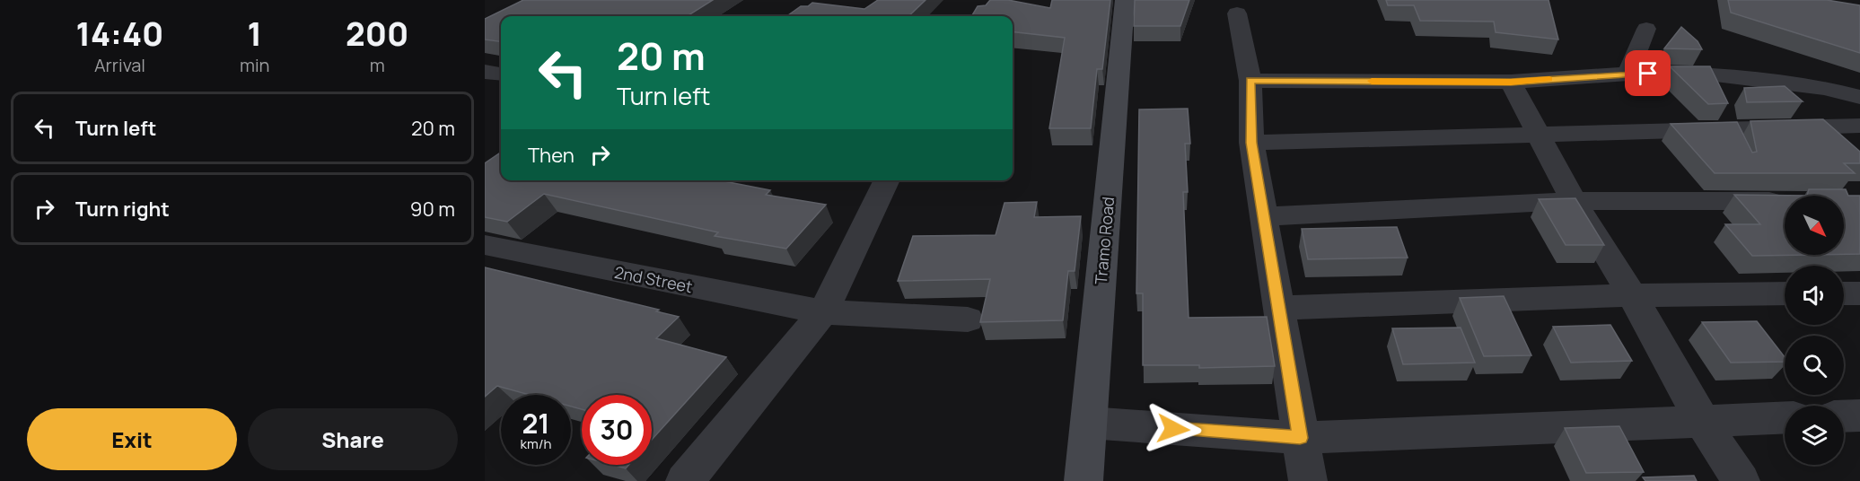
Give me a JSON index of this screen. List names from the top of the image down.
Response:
{
  "streets": {
    "street": ["Tramo Road", "2nd Street"]
  },
  "north": "bottom right",
  "page": {
    "eta": [
      "14:40",
      "Arrival",
      "1",
      "min",
      "200",
      "m"
    ],
    "turn": ["20 m", "Turn left"],
    "list": [
      {
        "name": "Turn left",
        "value": "20 m"
      },
      {
        "name": "Turn right",
        "value": "90 m"
      }
    ],
    "then": "Then",
    "speed": "21 km/h",
    "limit": "30",
    "buttons": ["Exit", "Share"]
  }
}
